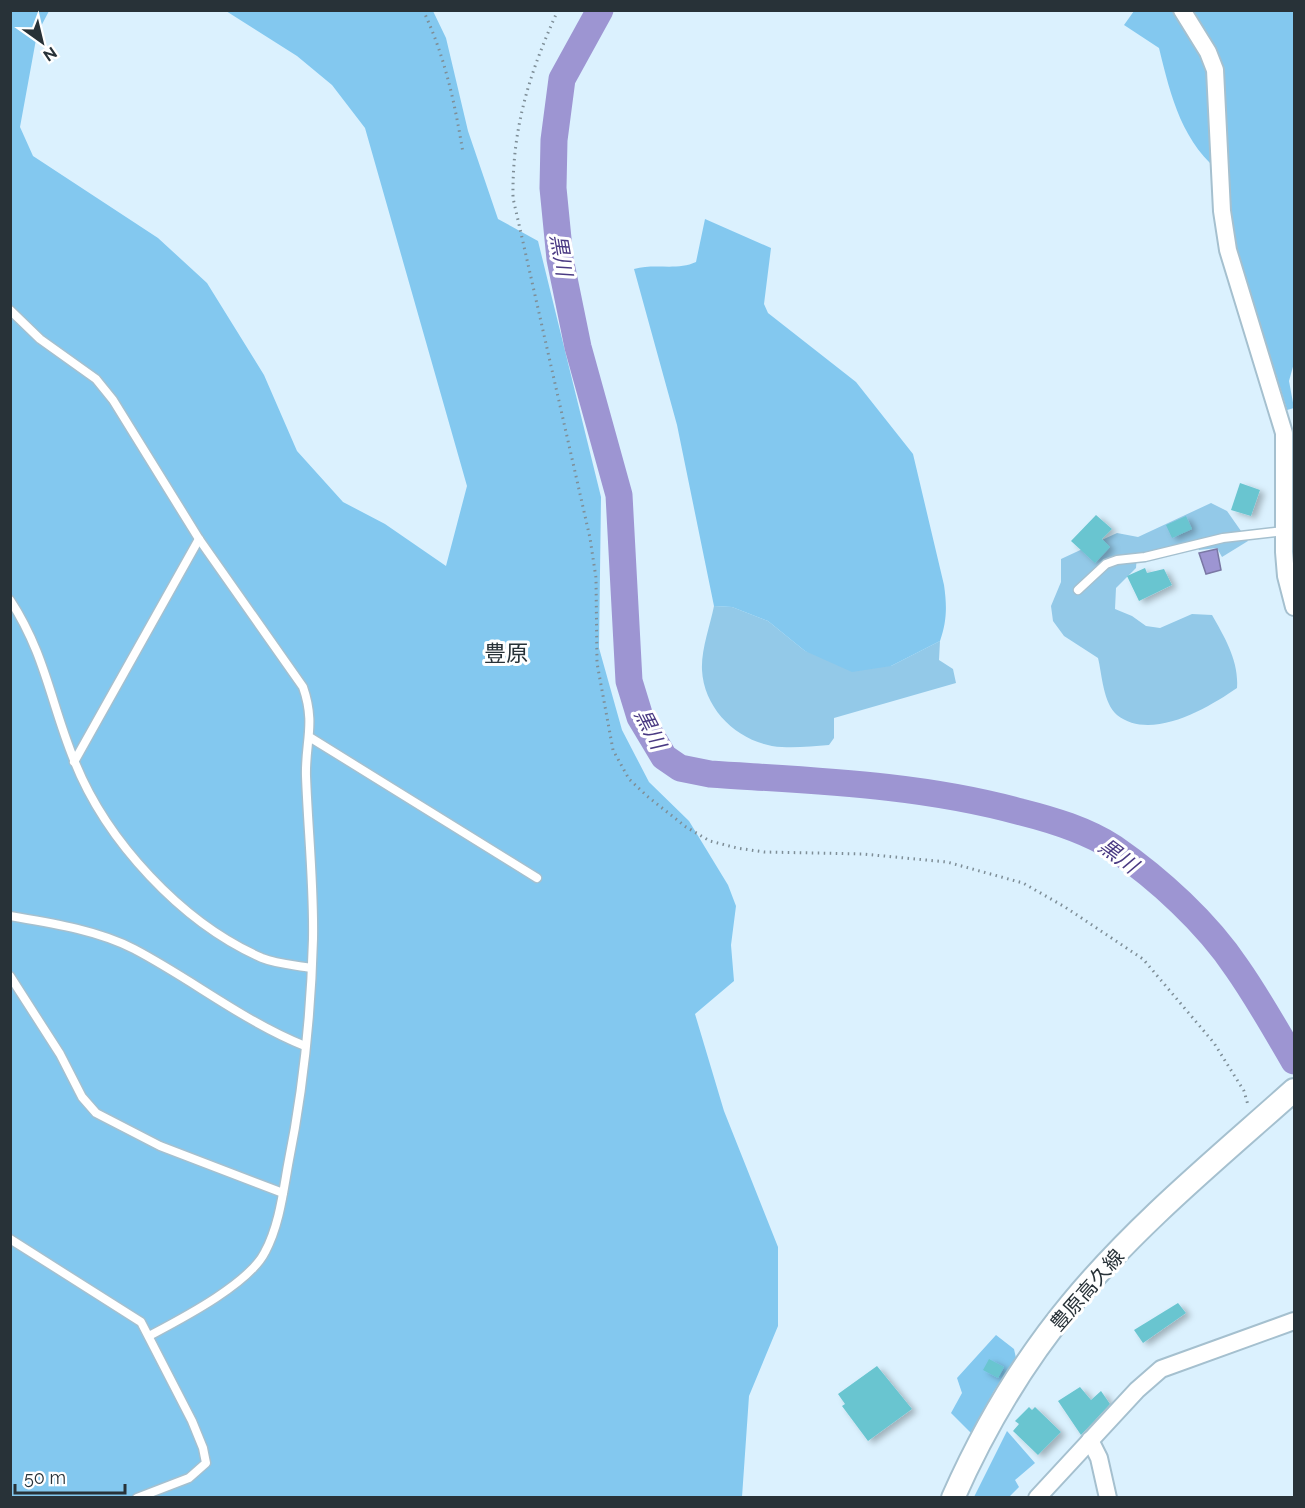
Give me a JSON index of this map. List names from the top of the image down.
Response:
{
  "streets": {
    "main road": ["豊原高久線"]
  },
  "districts": ["豊原"],
  "water": ["黒川"],
  "scale_bar": "50 m",
  "north": "bottom right"
}
